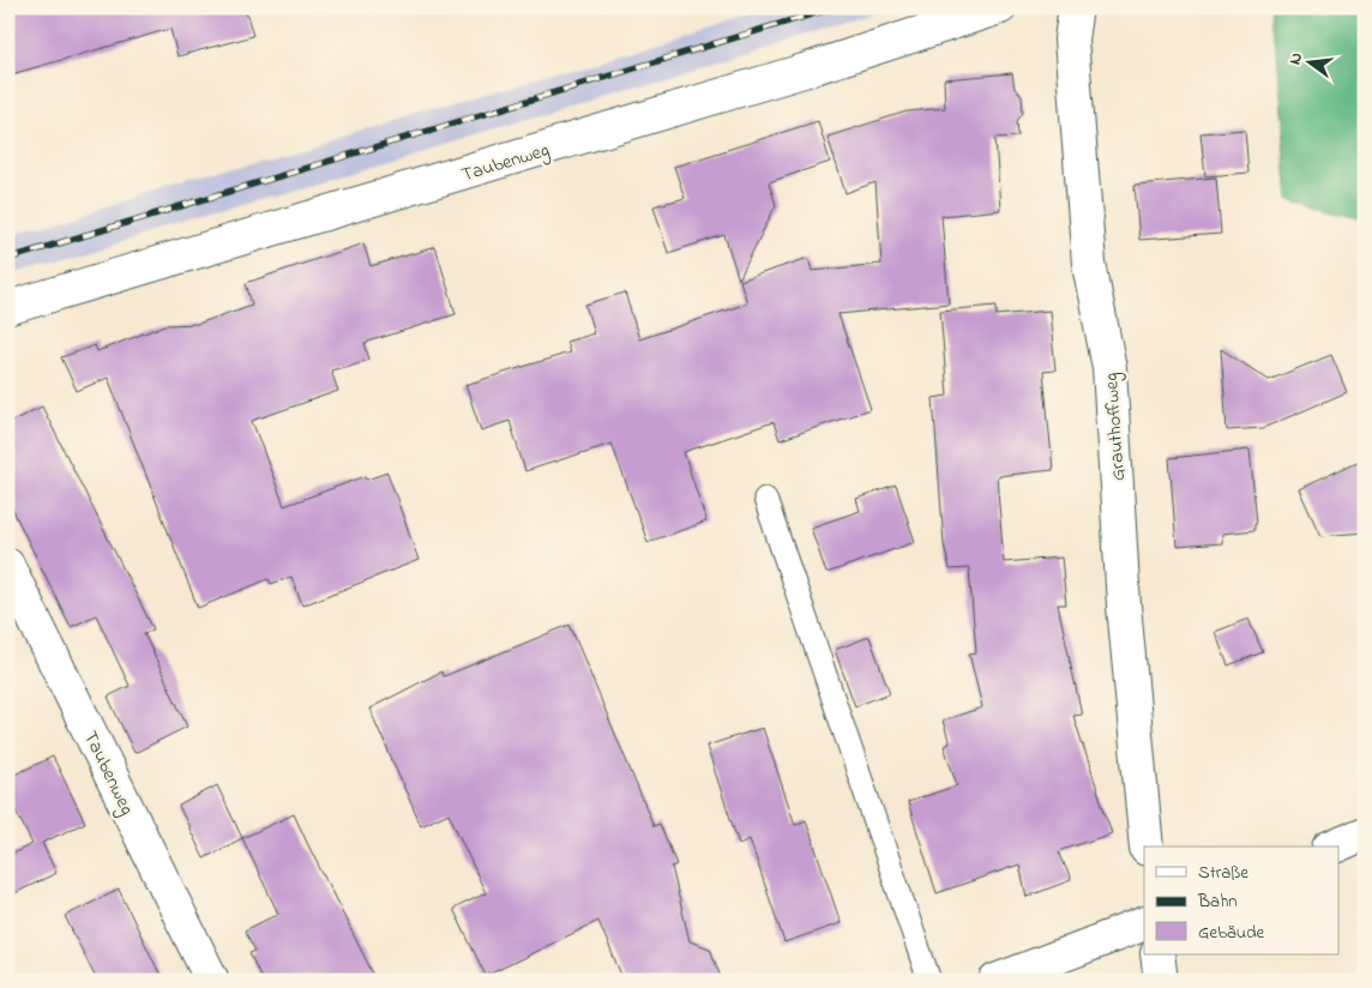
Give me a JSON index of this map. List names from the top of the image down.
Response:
{
  "streets": {
    "street": ["Taubenweg", "Grauthoffweg"]
  },
  "legend": ["Straße", "Bahn", "Gebäude"],
  "north": "left"
}
